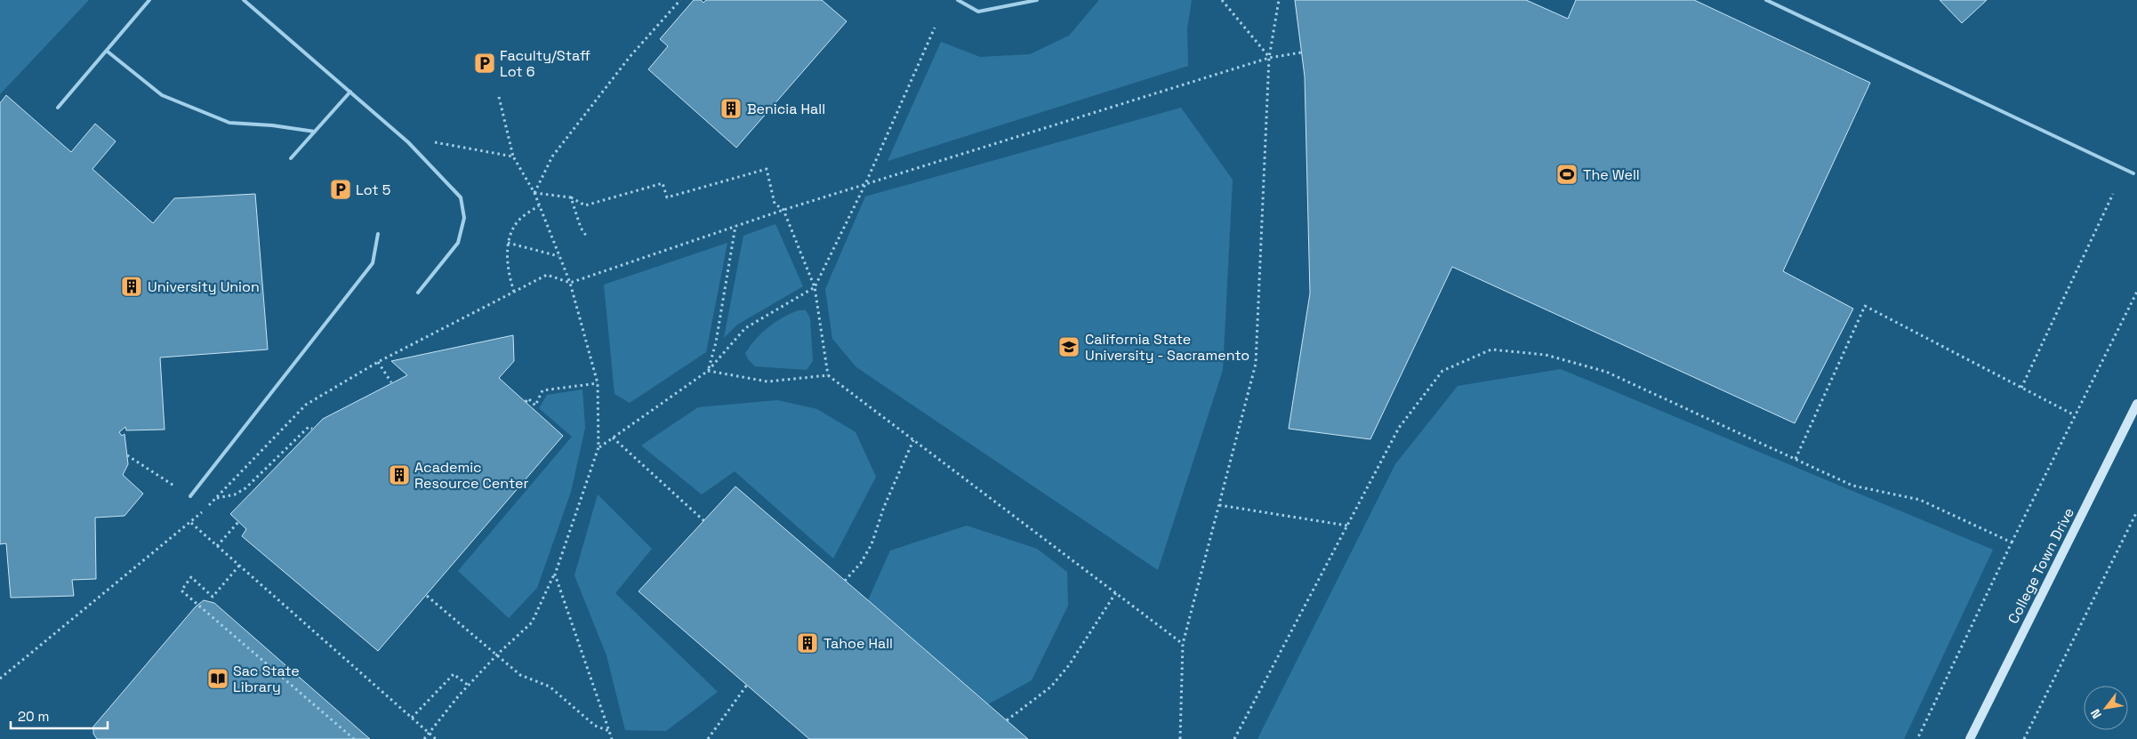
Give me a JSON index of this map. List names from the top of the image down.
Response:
{
  "streets": {
    "street": ["College Town Drive"]
  },
  "places": {
    "parking": ["Faculty/Staff Lot 6", "Lot 5"],
    "building": [
      "Benicia Hall",
      "University Union",
      "Academic Resource Center",
      "Tahoe Hall"
    ],
    "sports": ["The Well"],
    "school or university": ["California State University - Sacramento"],
    "library": ["Sac State Library"]
  },
  "scale_bar": "20 m",
  "north": "bottom left"
}
